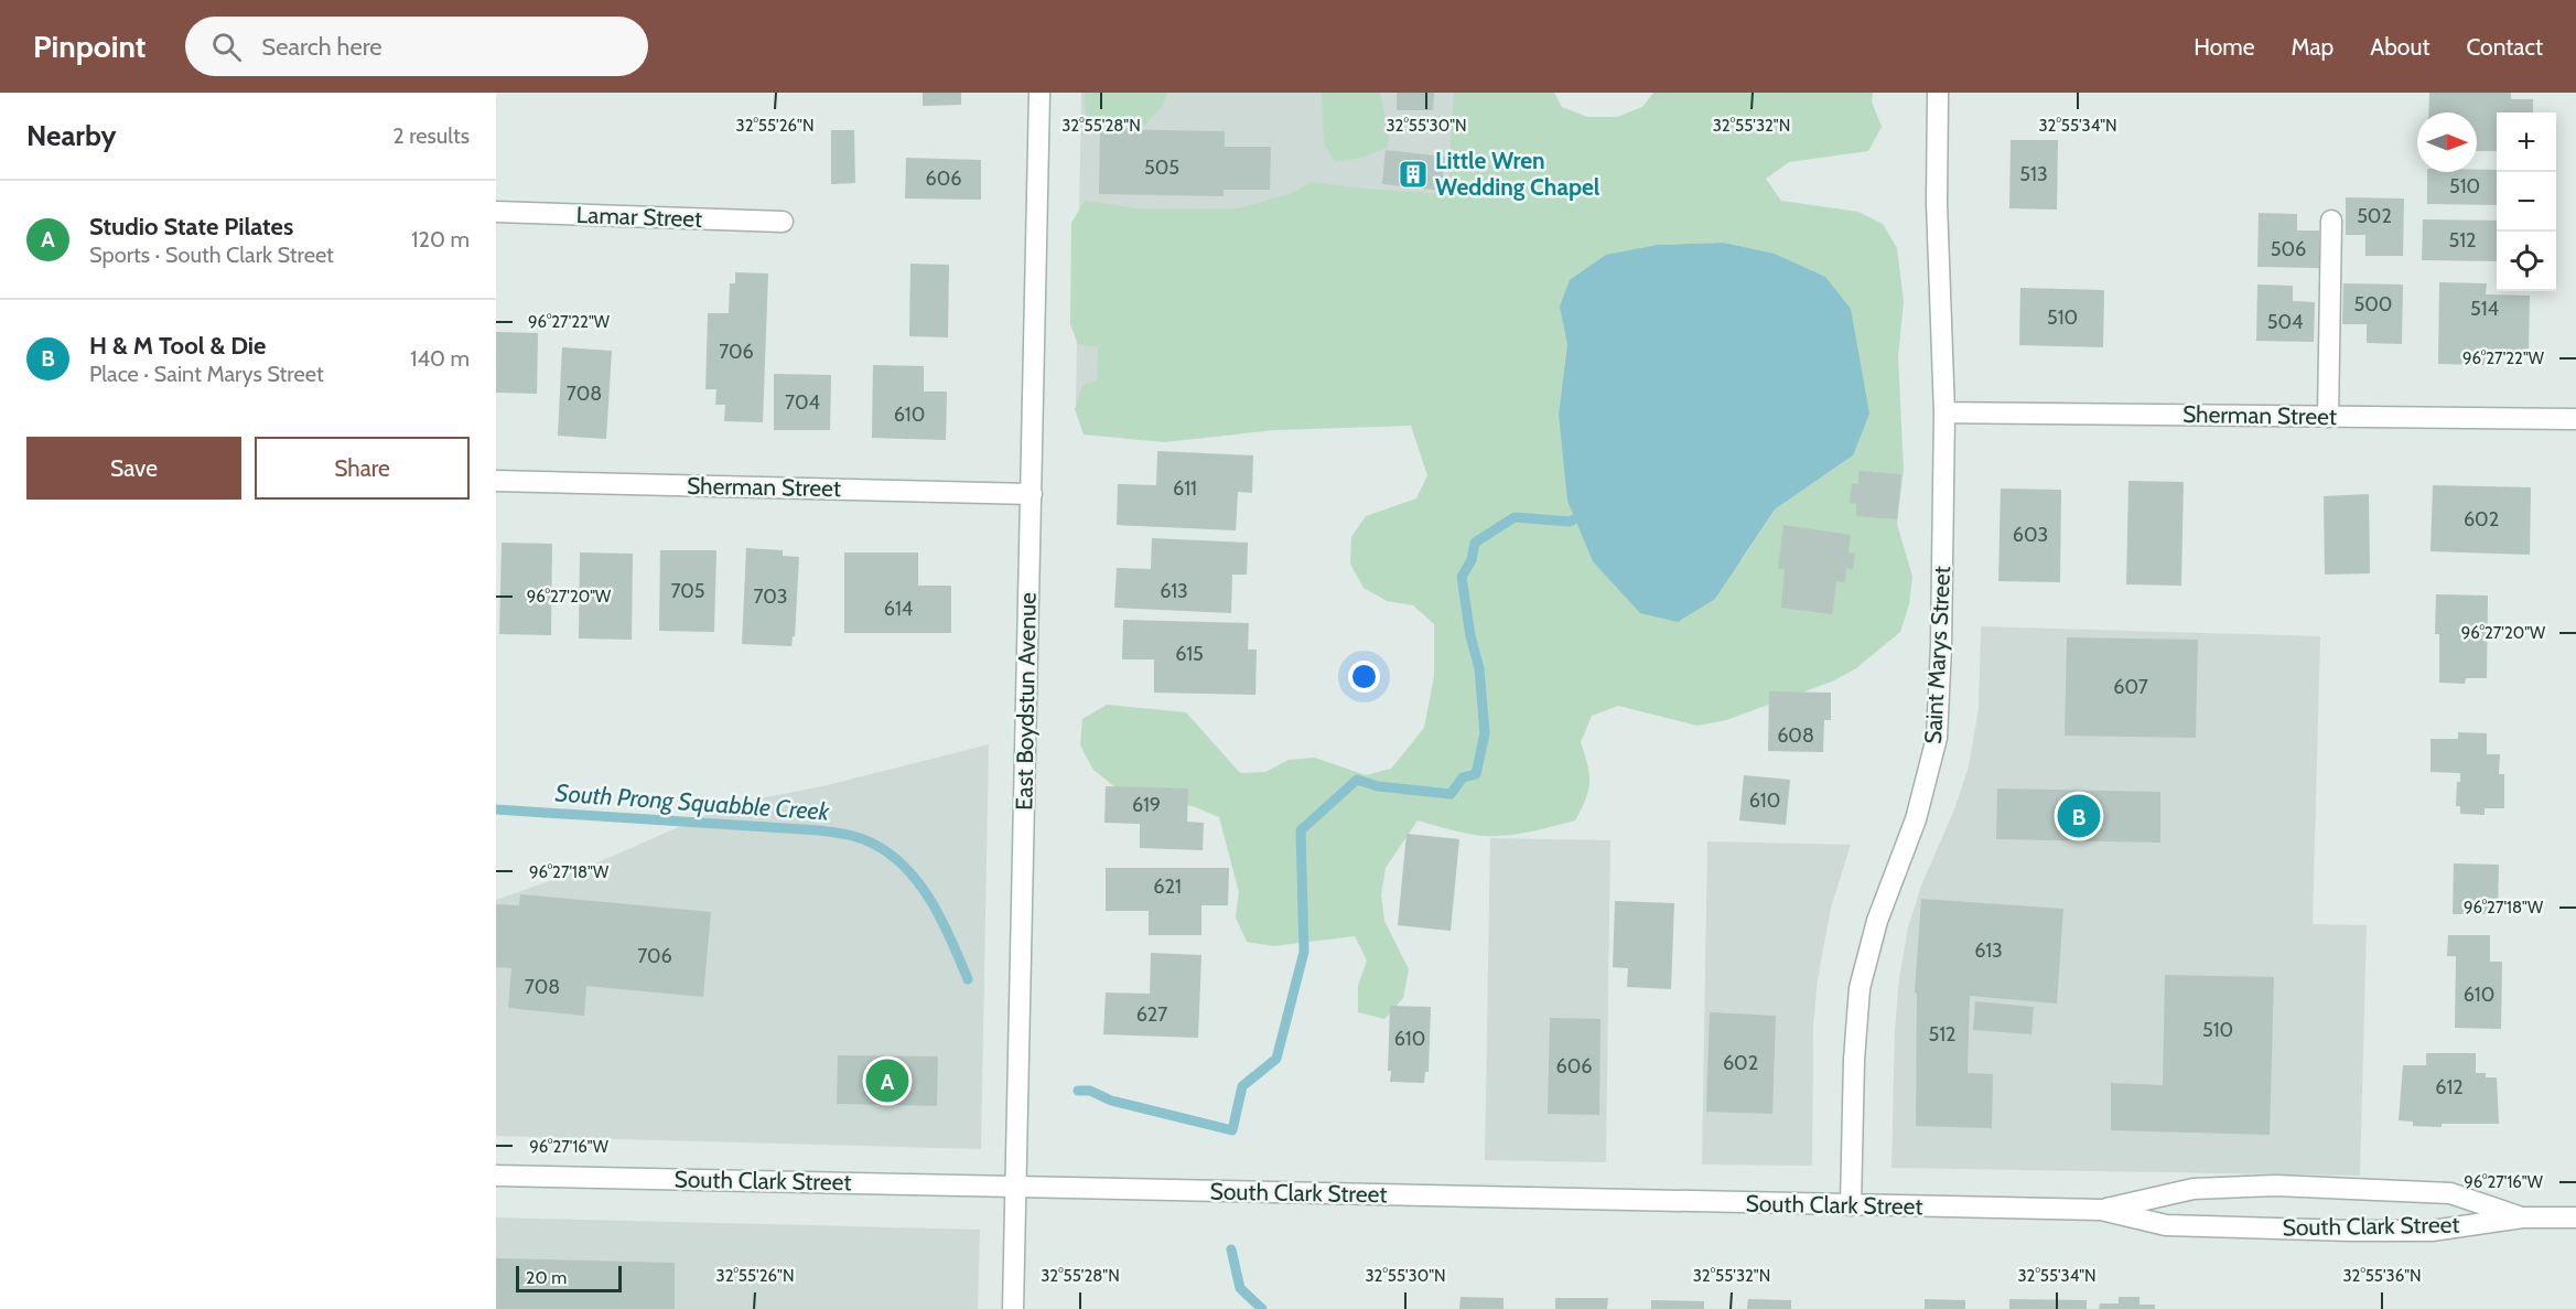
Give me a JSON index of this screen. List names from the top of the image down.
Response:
{
  "streets": {
    "street": [
      "Lamar Street",
      "Sherman Street",
      "Saint Marys Street",
      "East Boydstun Avenue",
      "South Clark Street"
    ]
  },
  "crossings": [
    ["Sherman Street", "Saint Marys Street"],
    ["Sherman Street", "East Boydstun Avenue"],
    ["Saint Marys Street", "South Clark Street"],
    ["East Boydstun Avenue", "South Clark Street"]
  ],
  "water": ["South Prong Squabble Creek"],
  "places": {
    "building": ["Little Wren Wedding Chapel"]
  },
  "house_numbers": [
    "505",
    "513",
    "606",
    "510",
    "502",
    "512",
    "506",
    "500",
    "514",
    "510",
    "504",
    "706",
    "708",
    "704",
    "610",
    "611",
    "602",
    "603",
    "705",
    "613",
    "703",
    "614",
    "615",
    "607",
    "608",
    "610",
    "619",
    "621",
    "613",
    "706",
    "708",
    "610",
    "627",
    "510",
    "512",
    "610",
    "602",
    "606",
    "612"
  ],
  "scale_bar": "20 m",
  "north": "right",
  "page": {
    "header": "Pinpoint",
    "search": "Search here",
    "nav": [
      "Home",
      "Map",
      "About",
      "Contact"
    ],
    "heading": ["Nearby", "2 results"],
    "map_buttons": ["+", "−"],
    "list": [
      {
        "mark": "A",
        "name": "Studio State Pilates",
        "note": "Sports · South Clark Street",
        "value": "120 m"
      },
      {
        "mark": "B",
        "name": "H & M Tool & Die",
        "note": "Place · Saint Marys Street",
        "value": "140 m"
      }
    ],
    "buttons": ["Save", "Share"],
    "pins": ["B", "A"],
    "scale": "20 m"
  },
  "coordinates": [
    "32°55'26\"N",
    "32°55'28\"N",
    "32°55'30\"N",
    "32°55'32\"N",
    "32°55'34\"N",
    "96°27'22\"W",
    "96°27'20\"W",
    "96°27'18\"W",
    "96°27'16\"W",
    "32°55'36\"N"
  ]
}
